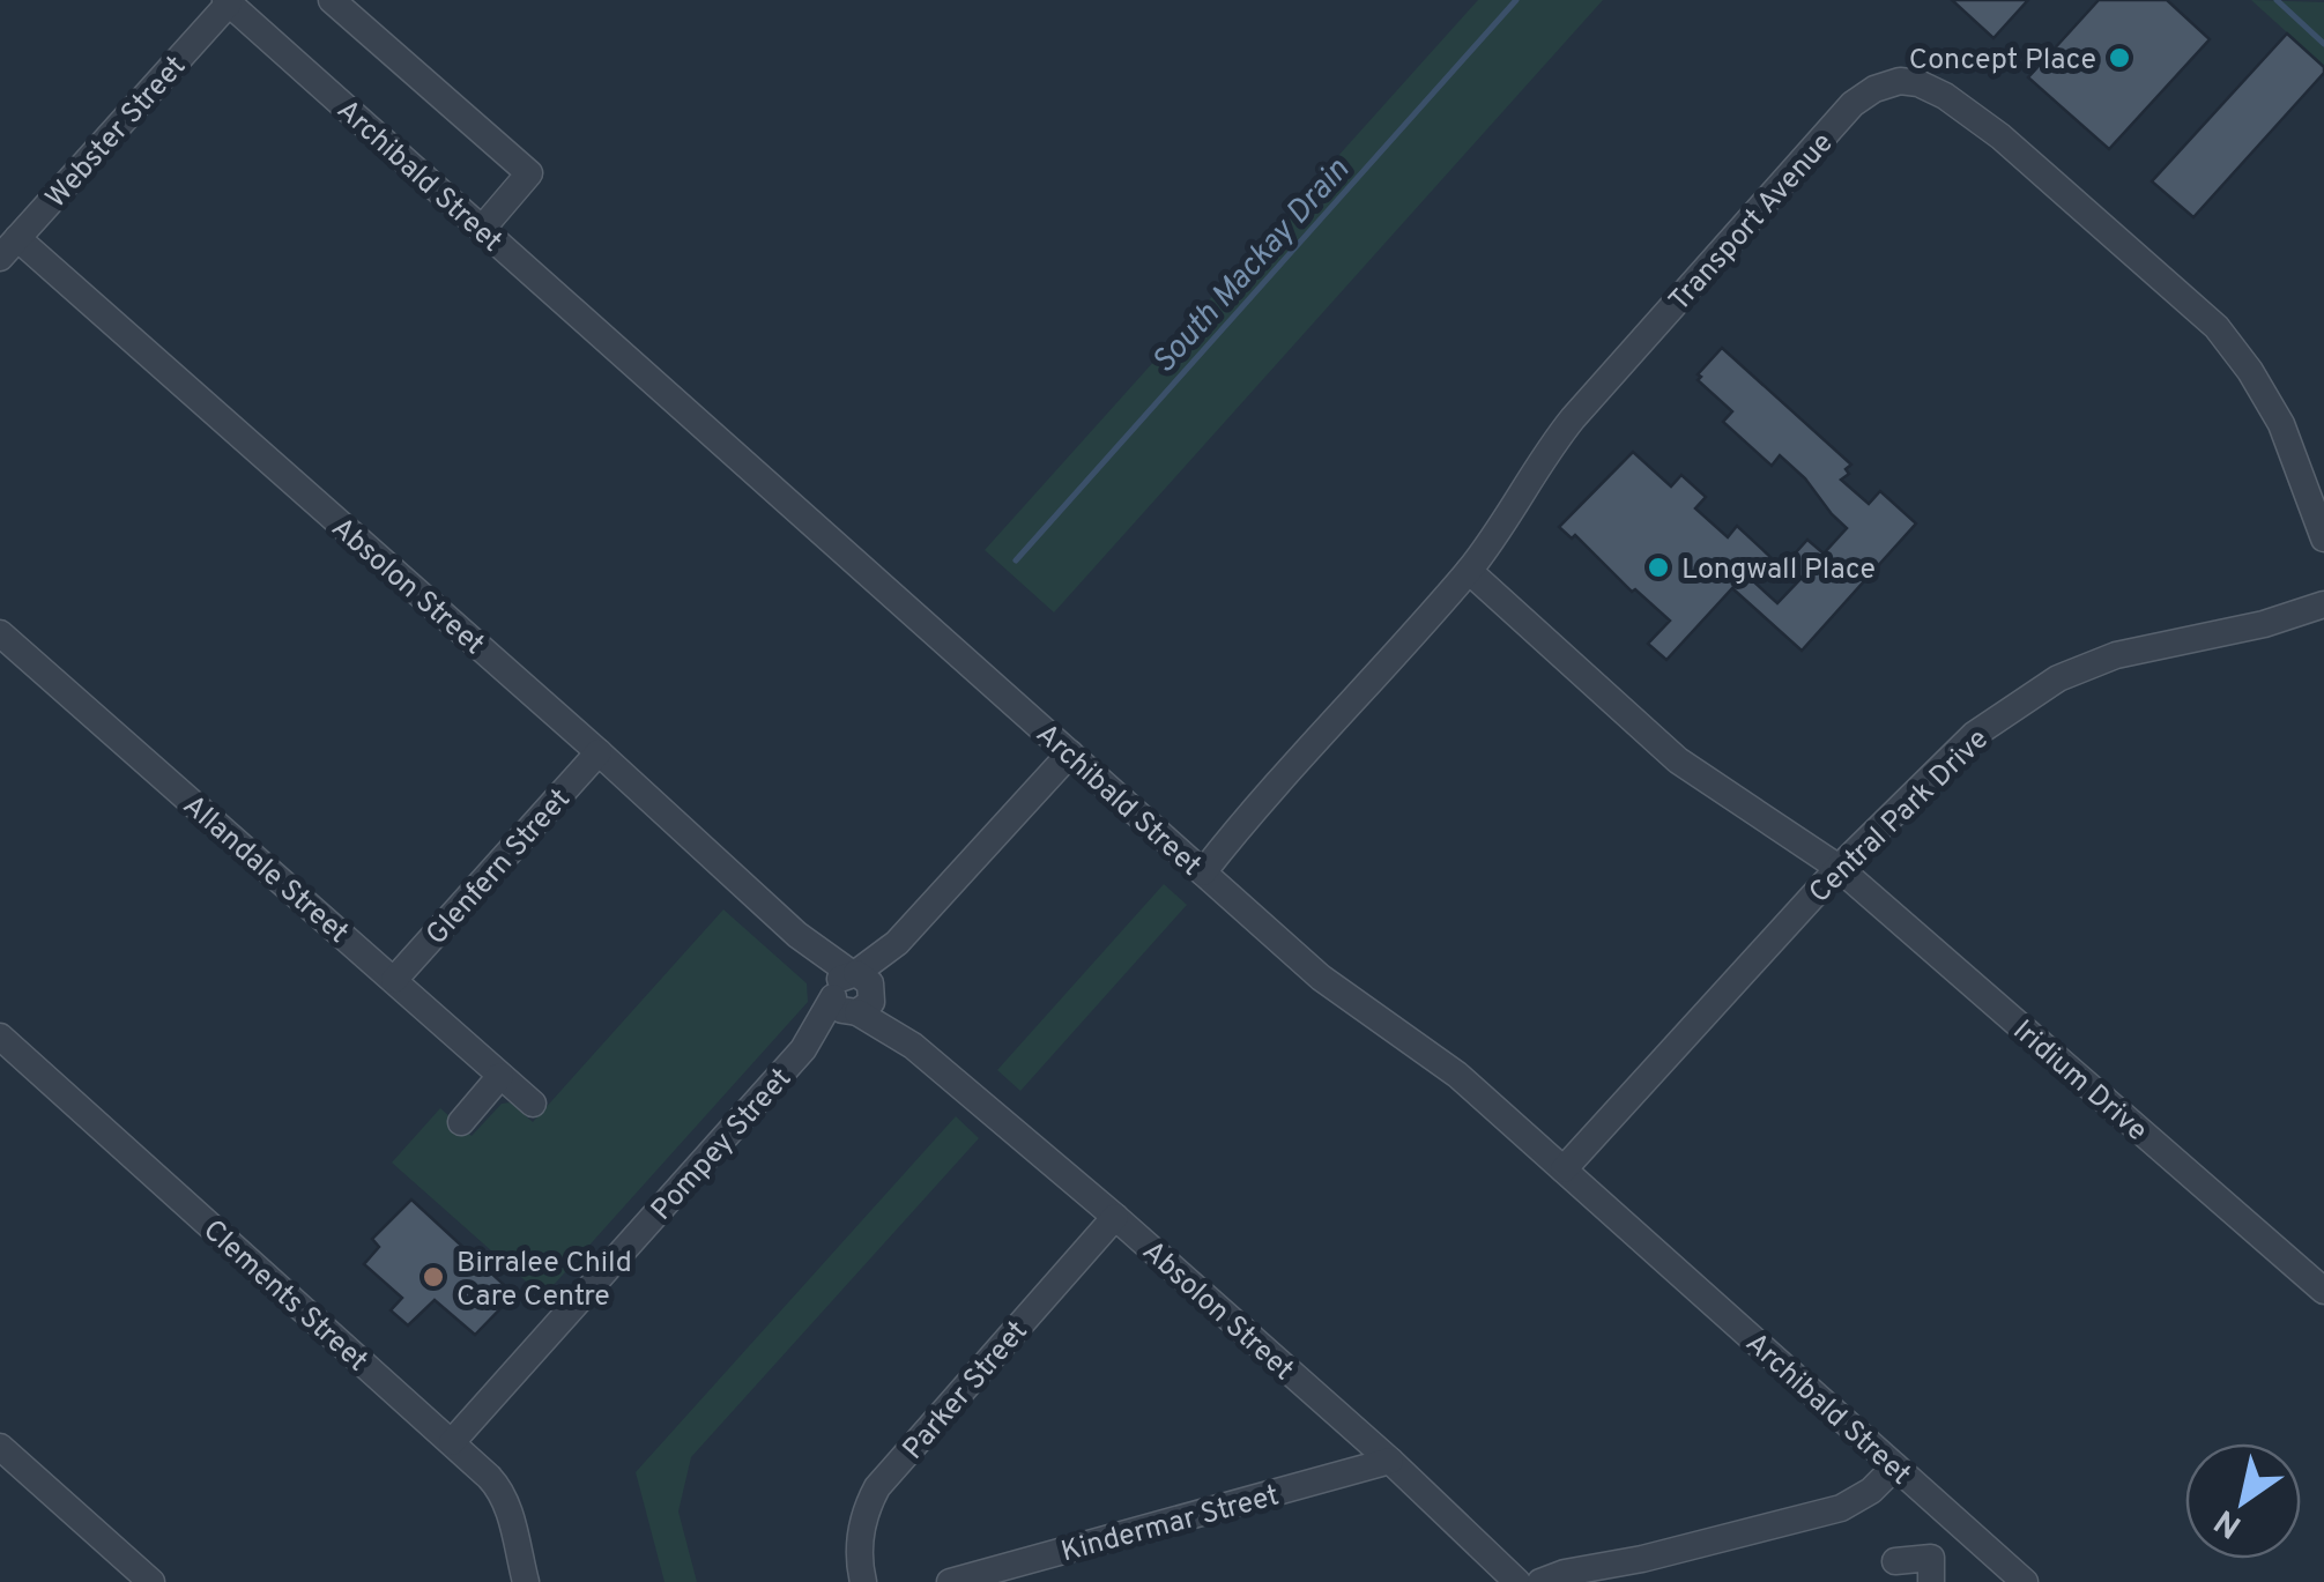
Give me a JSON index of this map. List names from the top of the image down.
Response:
{
  "streets": {
    "street": [
      "Webster Street",
      "Archibald Street",
      "Transport Avenue",
      "Absolon Street",
      "Central Park Drive",
      "Glenfern Street",
      "Allandale Street",
      "Iridium Drive",
      "Pompey Street",
      "Clements Street",
      "Parker Street",
      "Kindermar Street"
    ]
  },
  "crossings": [
    ["Webster Street", "Archibald Street"],
    ["Webster Street", "Absolon Street"],
    ["Archibald Street", "Transport Avenue"],
    ["Archibald Street", "Central Park Drive"],
    ["Archibald Street", "Pompey Street"],
    ["Absolon Street", "Glenfern Street"],
    ["Absolon Street", "Pompey Street"],
    ["Absolon Street", "Parker Street"],
    ["Absolon Street", "Kindermar Street"],
    ["Central Park Drive", "Iridium Drive"],
    ["Glenfern Street", "Allandale Street"],
    ["Pompey Street", "Clements Street"]
  ],
  "water": ["South Mackay Drain"],
  "places": ["Concept Place", "Longwall Place", "Birralee Child Care Centre"],
  "north": "bottom left"
}
